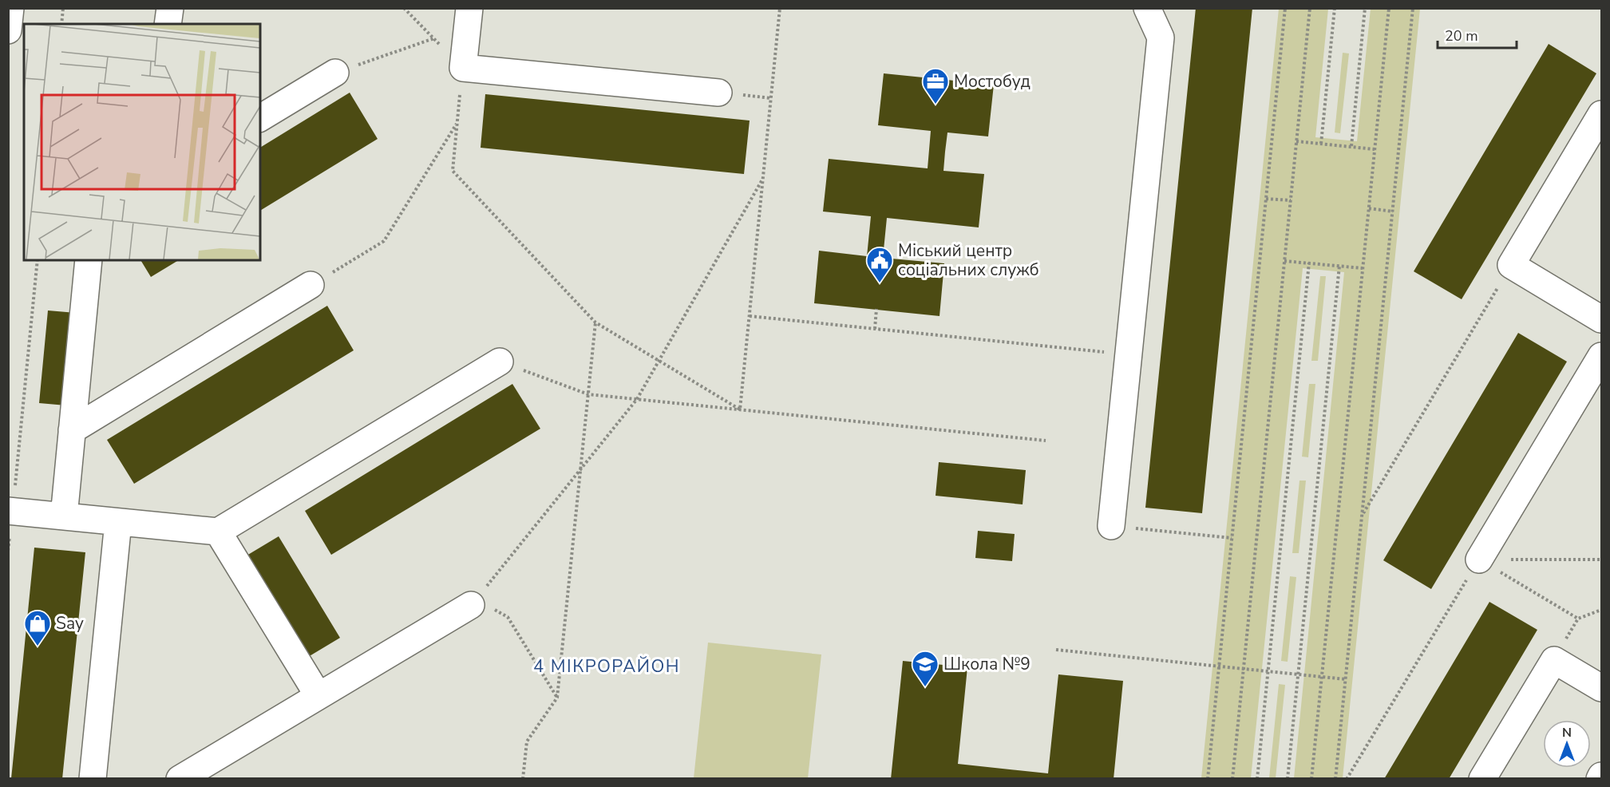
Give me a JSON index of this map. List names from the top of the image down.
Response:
{
  "districts": ["4 МІКРОРАЙОН"],
  "places": {
    "office": ["Мостобуд"],
    "public building": ["Міський центр соціальних служб"],
    "shop": ["Say"],
    "school or university": ["Школа №9"]
  },
  "scale_bar": "20 m",
  "north": "top"
}
